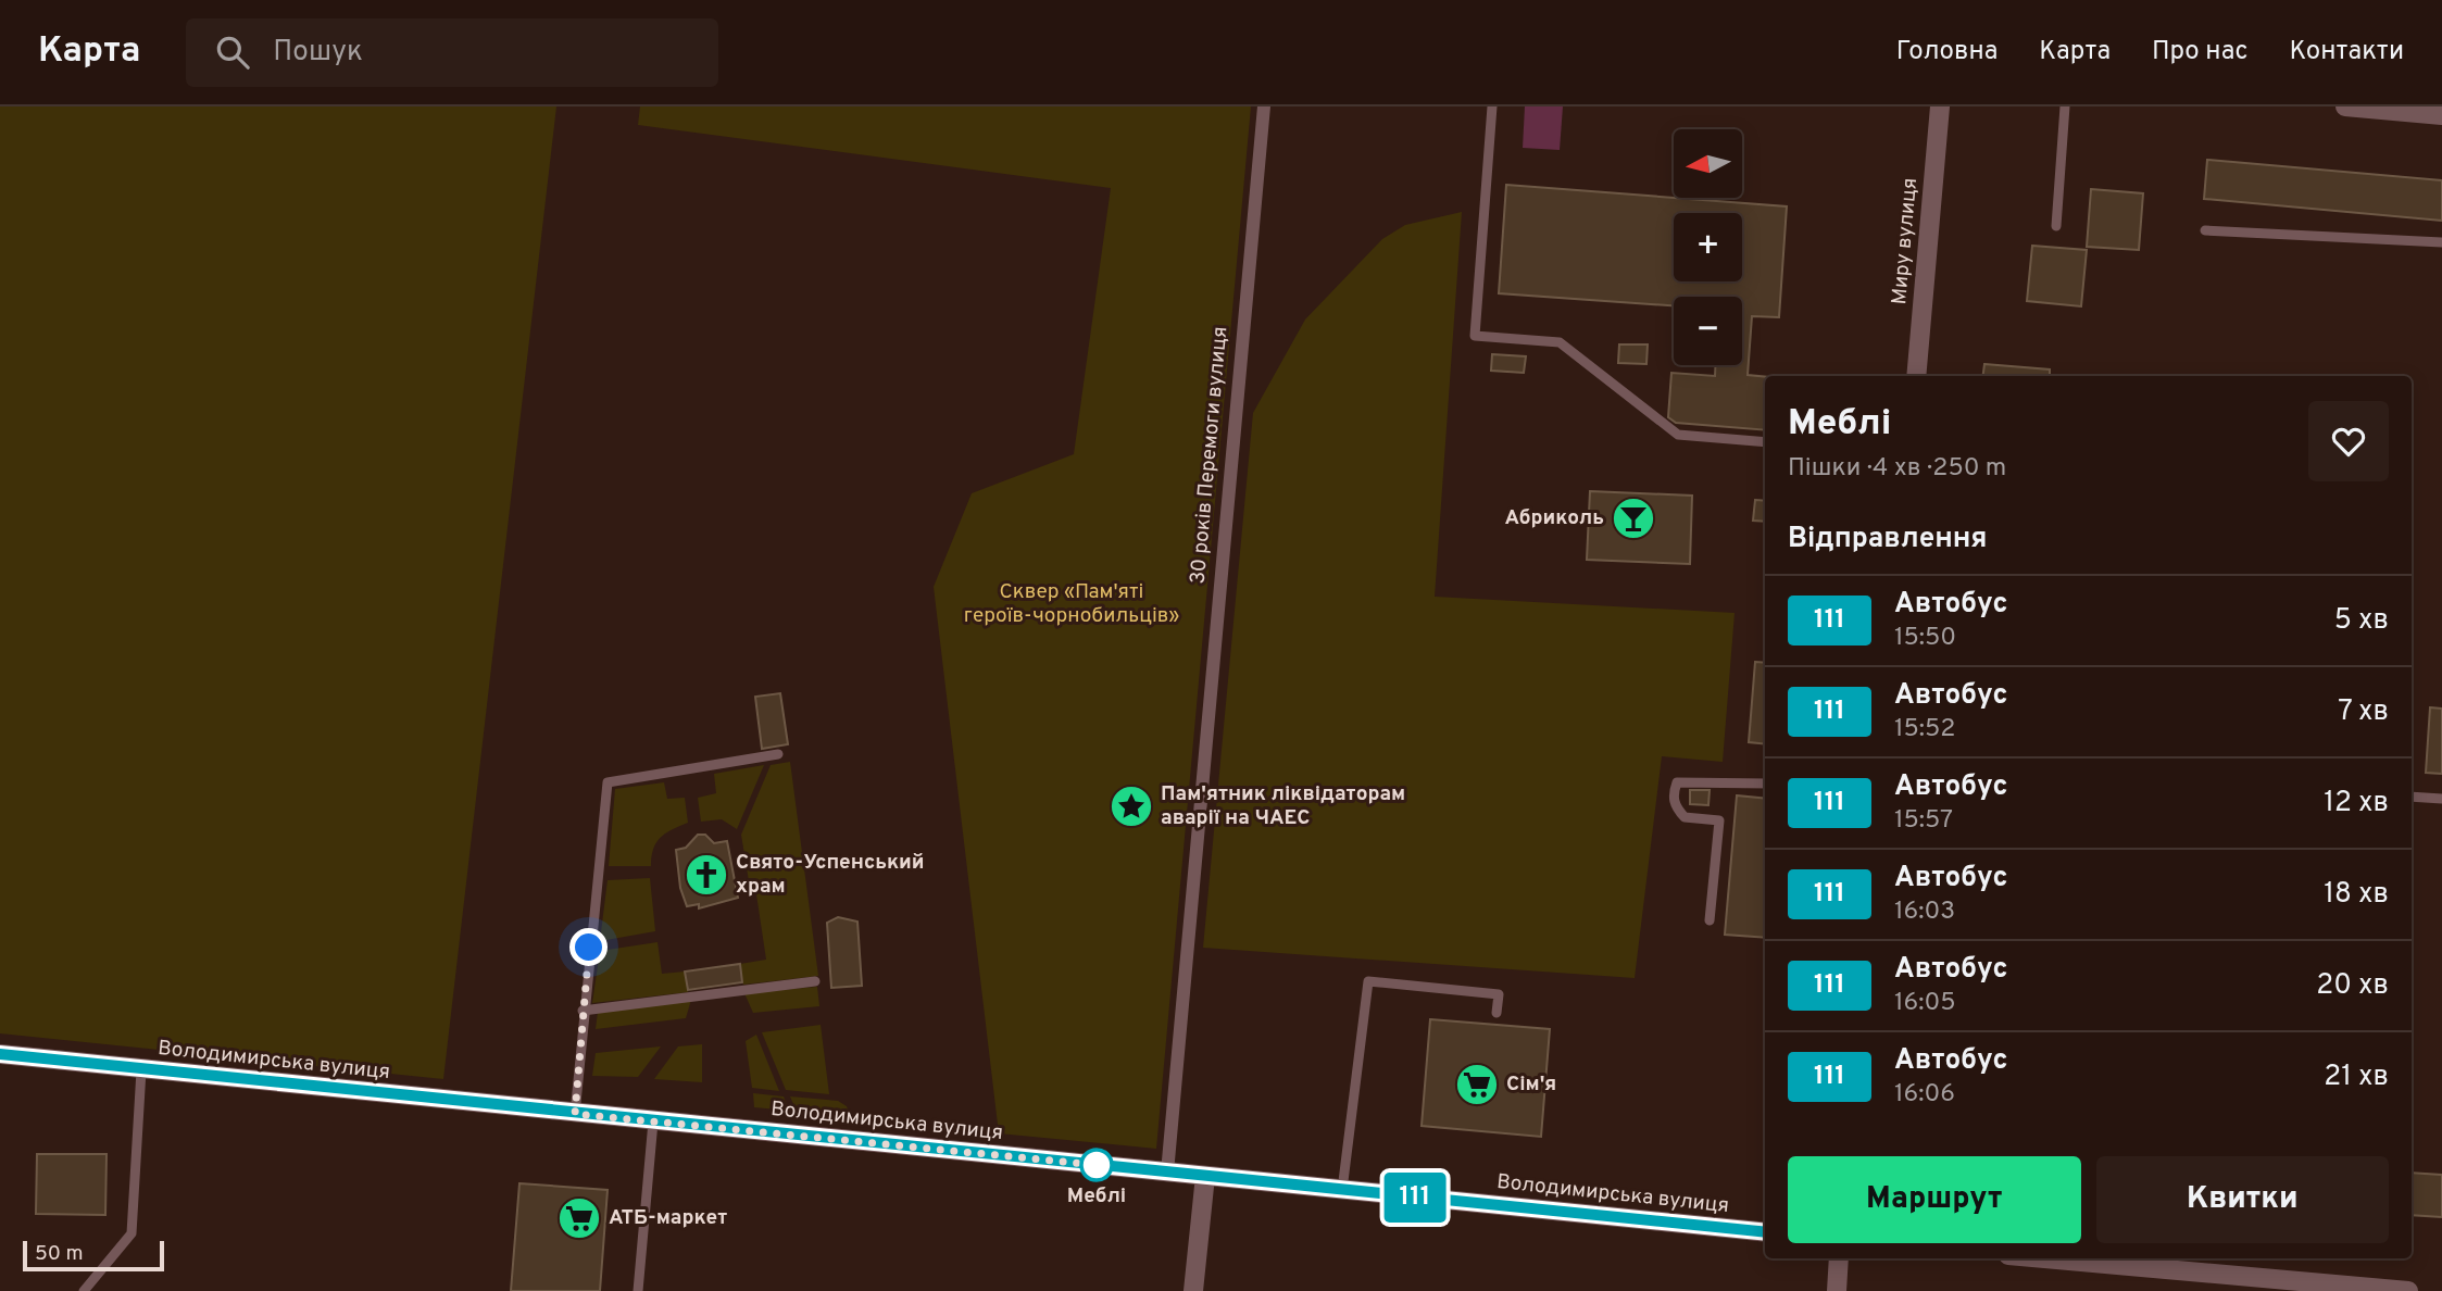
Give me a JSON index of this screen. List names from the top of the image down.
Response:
{
  "streets": {
    "street": ["Миру вулиця", "30 років Перемоги вулиця", "Володимирська вулиця"]
  },
  "crossings": [
    ["30 років Перемоги вулиця", "Володимирська вулиця"]
  ],
  "parks": ["Сквер «Пам'яті героїв-чорнобильців»"],
  "places": {
    "bar": ["Абриколь"],
    "place": ["Пам'ятник ліквідаторам аварії на ЧАЕС"],
    "church": ["Свято-Успенський храм"],
    "supermarket": ["Сім'я", "АТБ-маркет"],
    "other": ["Меблі"]
  },
  "lines": ["bus line 111"],
  "scale_bar": "50 m",
  "north": "left",
  "page": {
    "header": "Карта",
    "search": "Пошук",
    "nav": [
      "Головна",
      "Карта",
      "Про нас",
      "Контакти"
    ],
    "on_map": "111",
    "map_buttons": ["+", "−"],
    "heading": [
      ["Меблі", "Пішки · 4 хв · 250 m"],
      "Відправлення"
    ],
    "list": [
      {
        "mark": "111",
        "name": "Автобус",
        "note": "15:50",
        "value": "5 хв"
      },
      {
        "mark": "111",
        "name": "Автобус",
        "note": "15:52",
        "value": "7 хв"
      },
      {
        "mark": "111",
        "name": "Автобус",
        "note": "15:57",
        "value": "12 хв"
      },
      {
        "mark": "111",
        "name": "Автобус",
        "note": "16:03",
        "value": "18 хв"
      },
      {
        "mark": "111",
        "name": "Автобус",
        "note": "16:05",
        "value": "20 хв"
      },
      {
        "mark": "111",
        "name": "Автобус",
        "note": "16:06",
        "value": "21 хв"
      }
    ],
    "buttons": ["Маршрут", "Квитки"],
    "scale": "50 m"
  }
}
